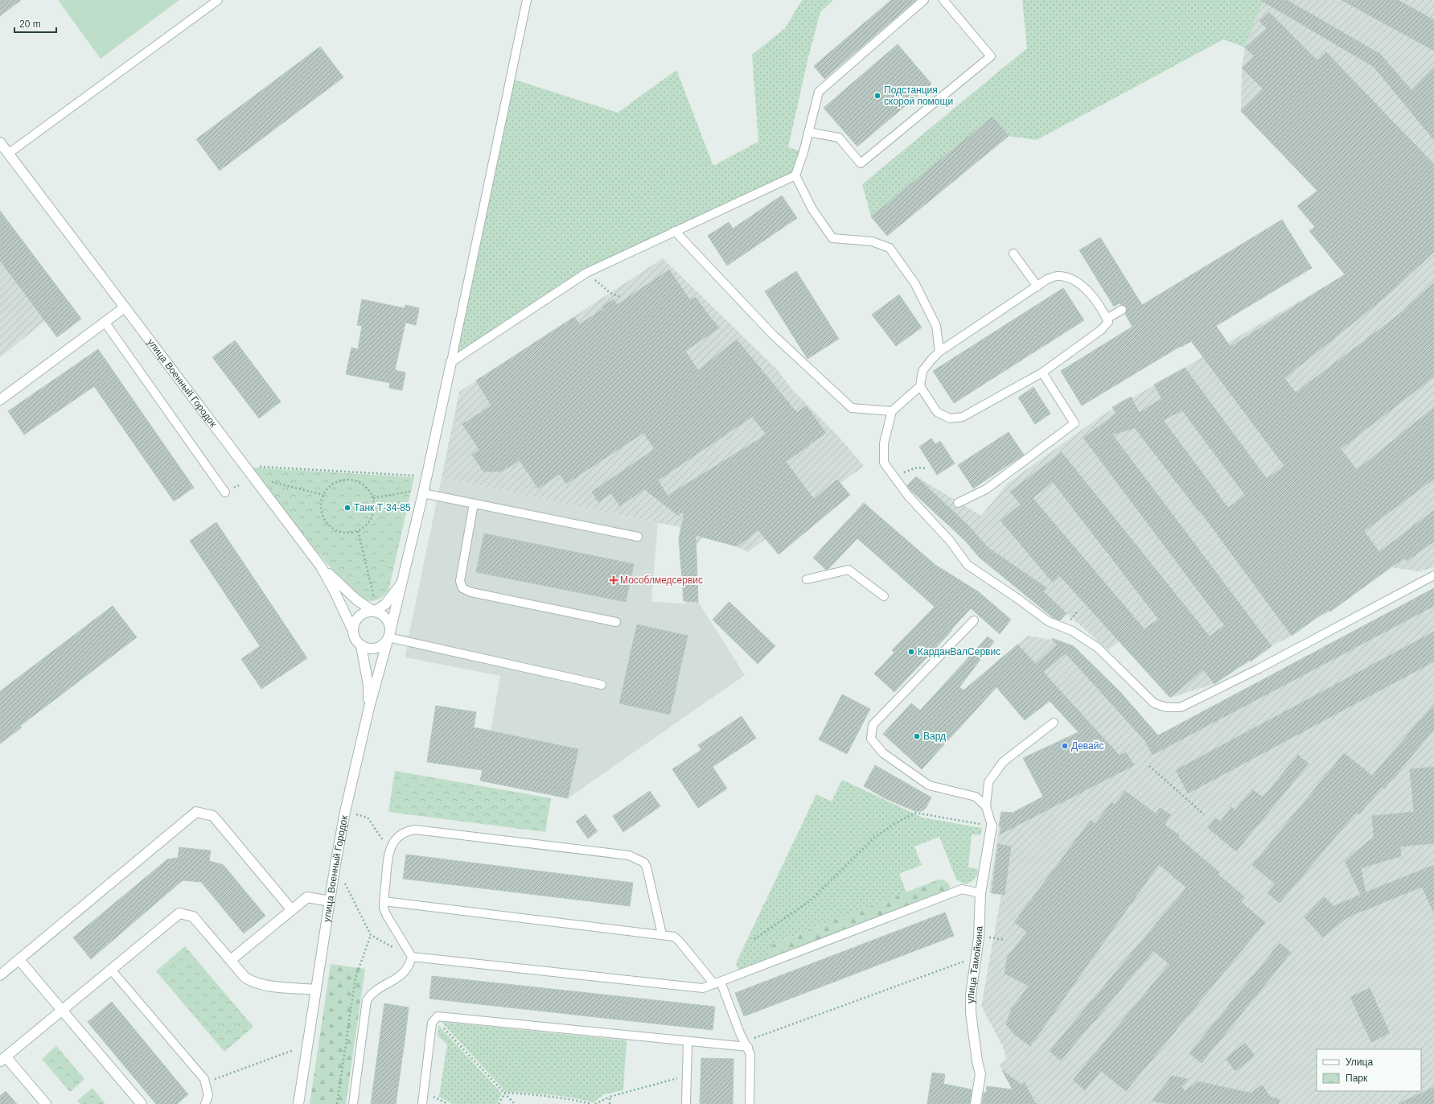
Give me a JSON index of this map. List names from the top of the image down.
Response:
{
  "streets": {
    "street": ["улица Военный Городок", "улица Тамойкина"]
  },
  "places": {
    "other": [
      "Подстанция скорой помощи",
      "Танк Т-34-85",
      "КарданВалСервис",
      "Вард",
      "Девайс"
    ],
    "health": ["Мособлмедсервис"]
  },
  "legend": ["Улица", "Парк"],
  "scale_bar": "20 m"
}
